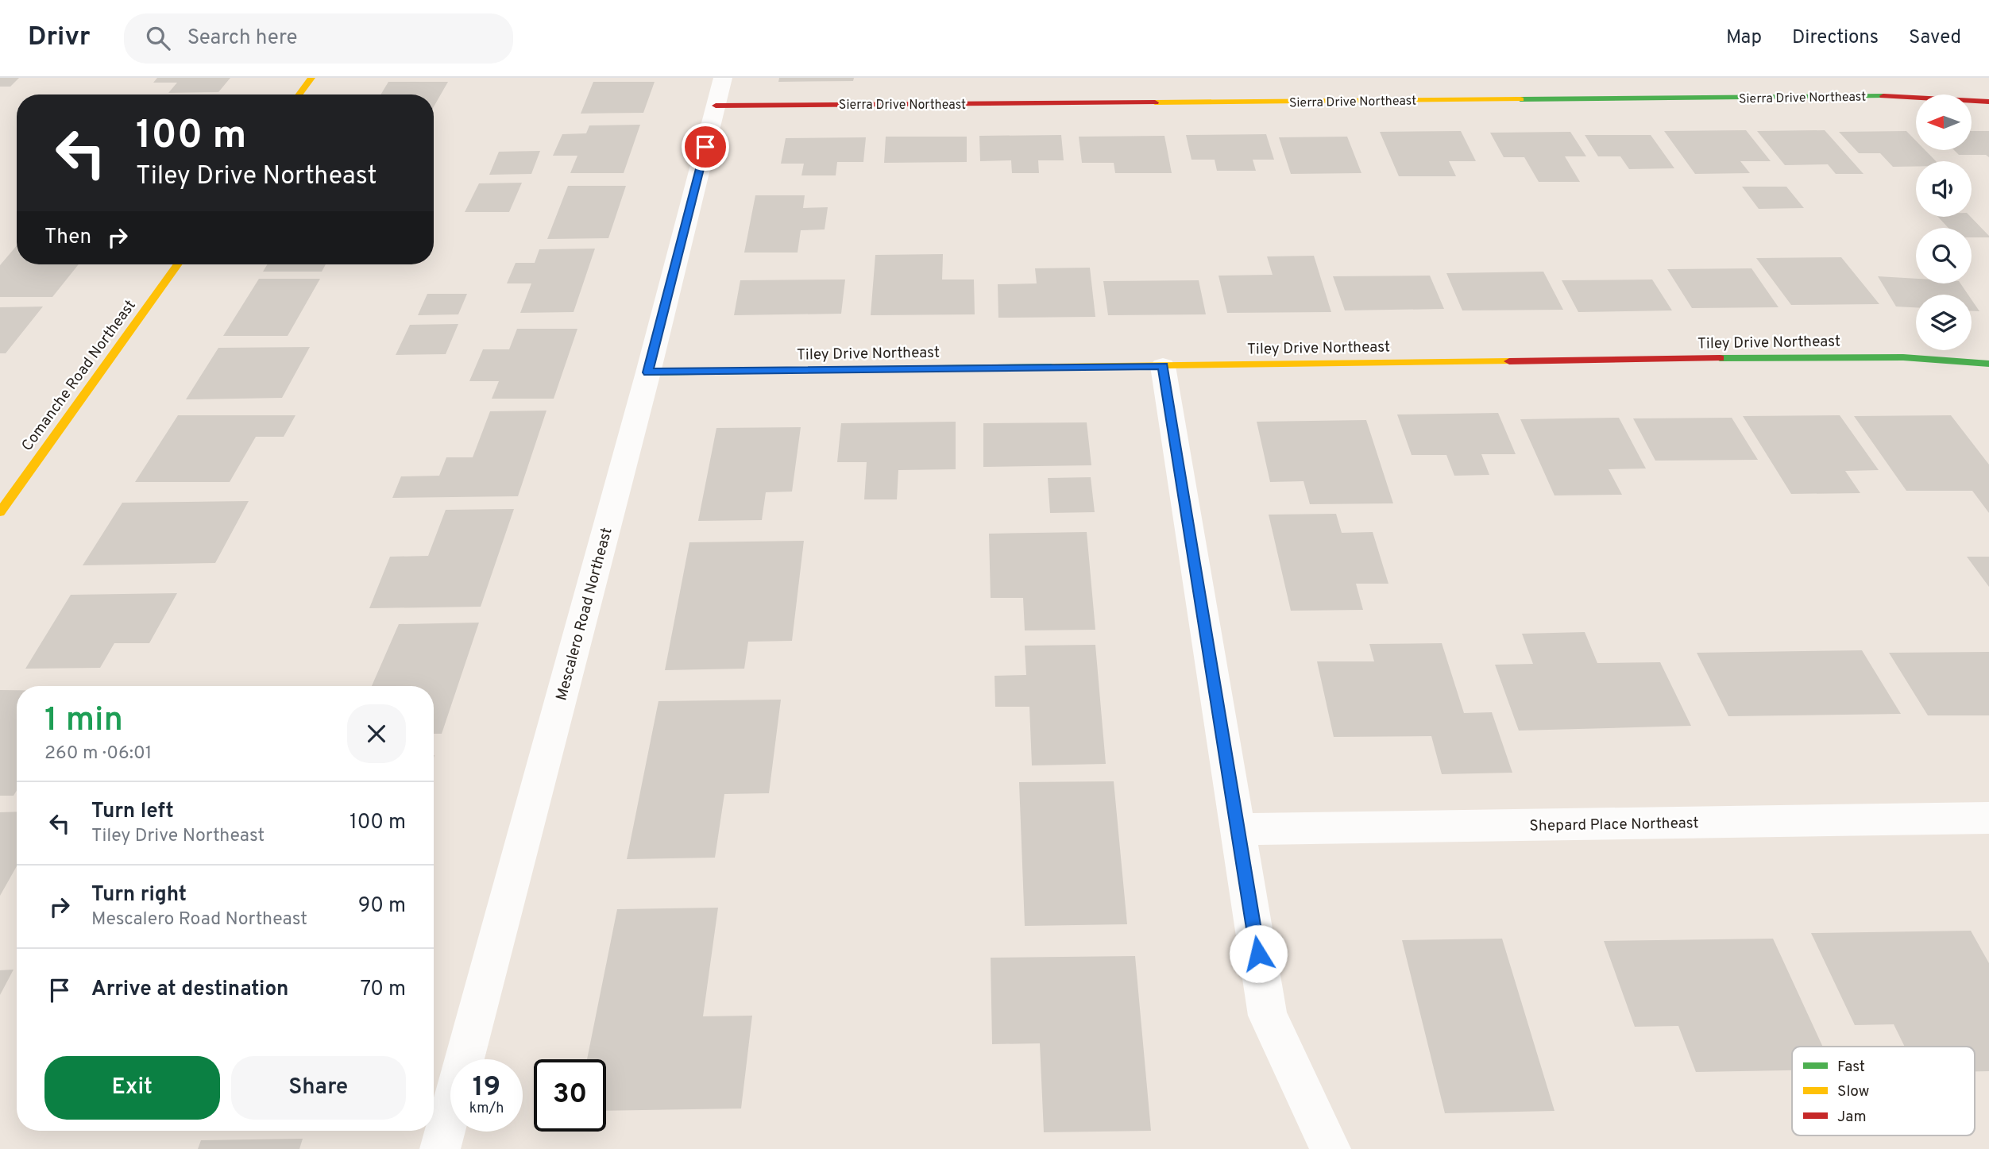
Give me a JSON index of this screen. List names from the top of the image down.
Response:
{
  "streets": {
    "street": [
      "Sierra Drive Northeast",
      "Tiley Drive Northeast",
      "Comanche Road Northeast",
      "Mescalero Road Northeast",
      "Shepard Place Northeast"
    ]
  },
  "crossings": [
    ["Sierra Drive Northeast", "Mescalero Road Northeast"],
    ["Tiley Drive Northeast", "Mescalero Road Northeast"]
  ],
  "legend": ["Fast", "Slow", "Jam"],
  "north": "left",
  "page": {
    "header": "Drivr",
    "search": "Search here",
    "nav": ["Map", "Directions", "Saved"],
    "turn": ["100 m", "Tiley Drive Northeast"],
    "then": "Then",
    "heading": ["1 min", "260 m · 06:01"],
    "list": [
      {
        "name": "Turn left",
        "note": "Tiley Drive Northeast",
        "value": "100 m"
      },
      {
        "name": "Turn right",
        "note": "Mescalero Road Northeast",
        "value": "90 m"
      },
      {
        "name": "Arrive at destination",
        "value": "70 m"
      }
    ],
    "buttons": ["Exit", "Share"],
    "speed": "19 km/h",
    "limit": "30"
  }
}
